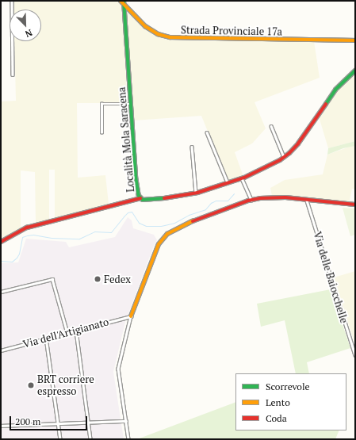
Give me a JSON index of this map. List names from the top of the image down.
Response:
{
  "streets": {
    "street": [
      "Strada Provinciale 17a",
      "Località Mola Saracena",
      "Via delle Baiocchelle",
      "Via dell'Artigianato"
    ]
  },
  "crossings": [
    ["Strada Provinciale 17a", "Località Mola Saracena"]
  ],
  "places": ["Fedex", "BRT corriere espresso"],
  "legend": ["Scorrevole", "Lento", "Coda"],
  "scale_bar": "200 m",
  "north": "bottom right"
}
